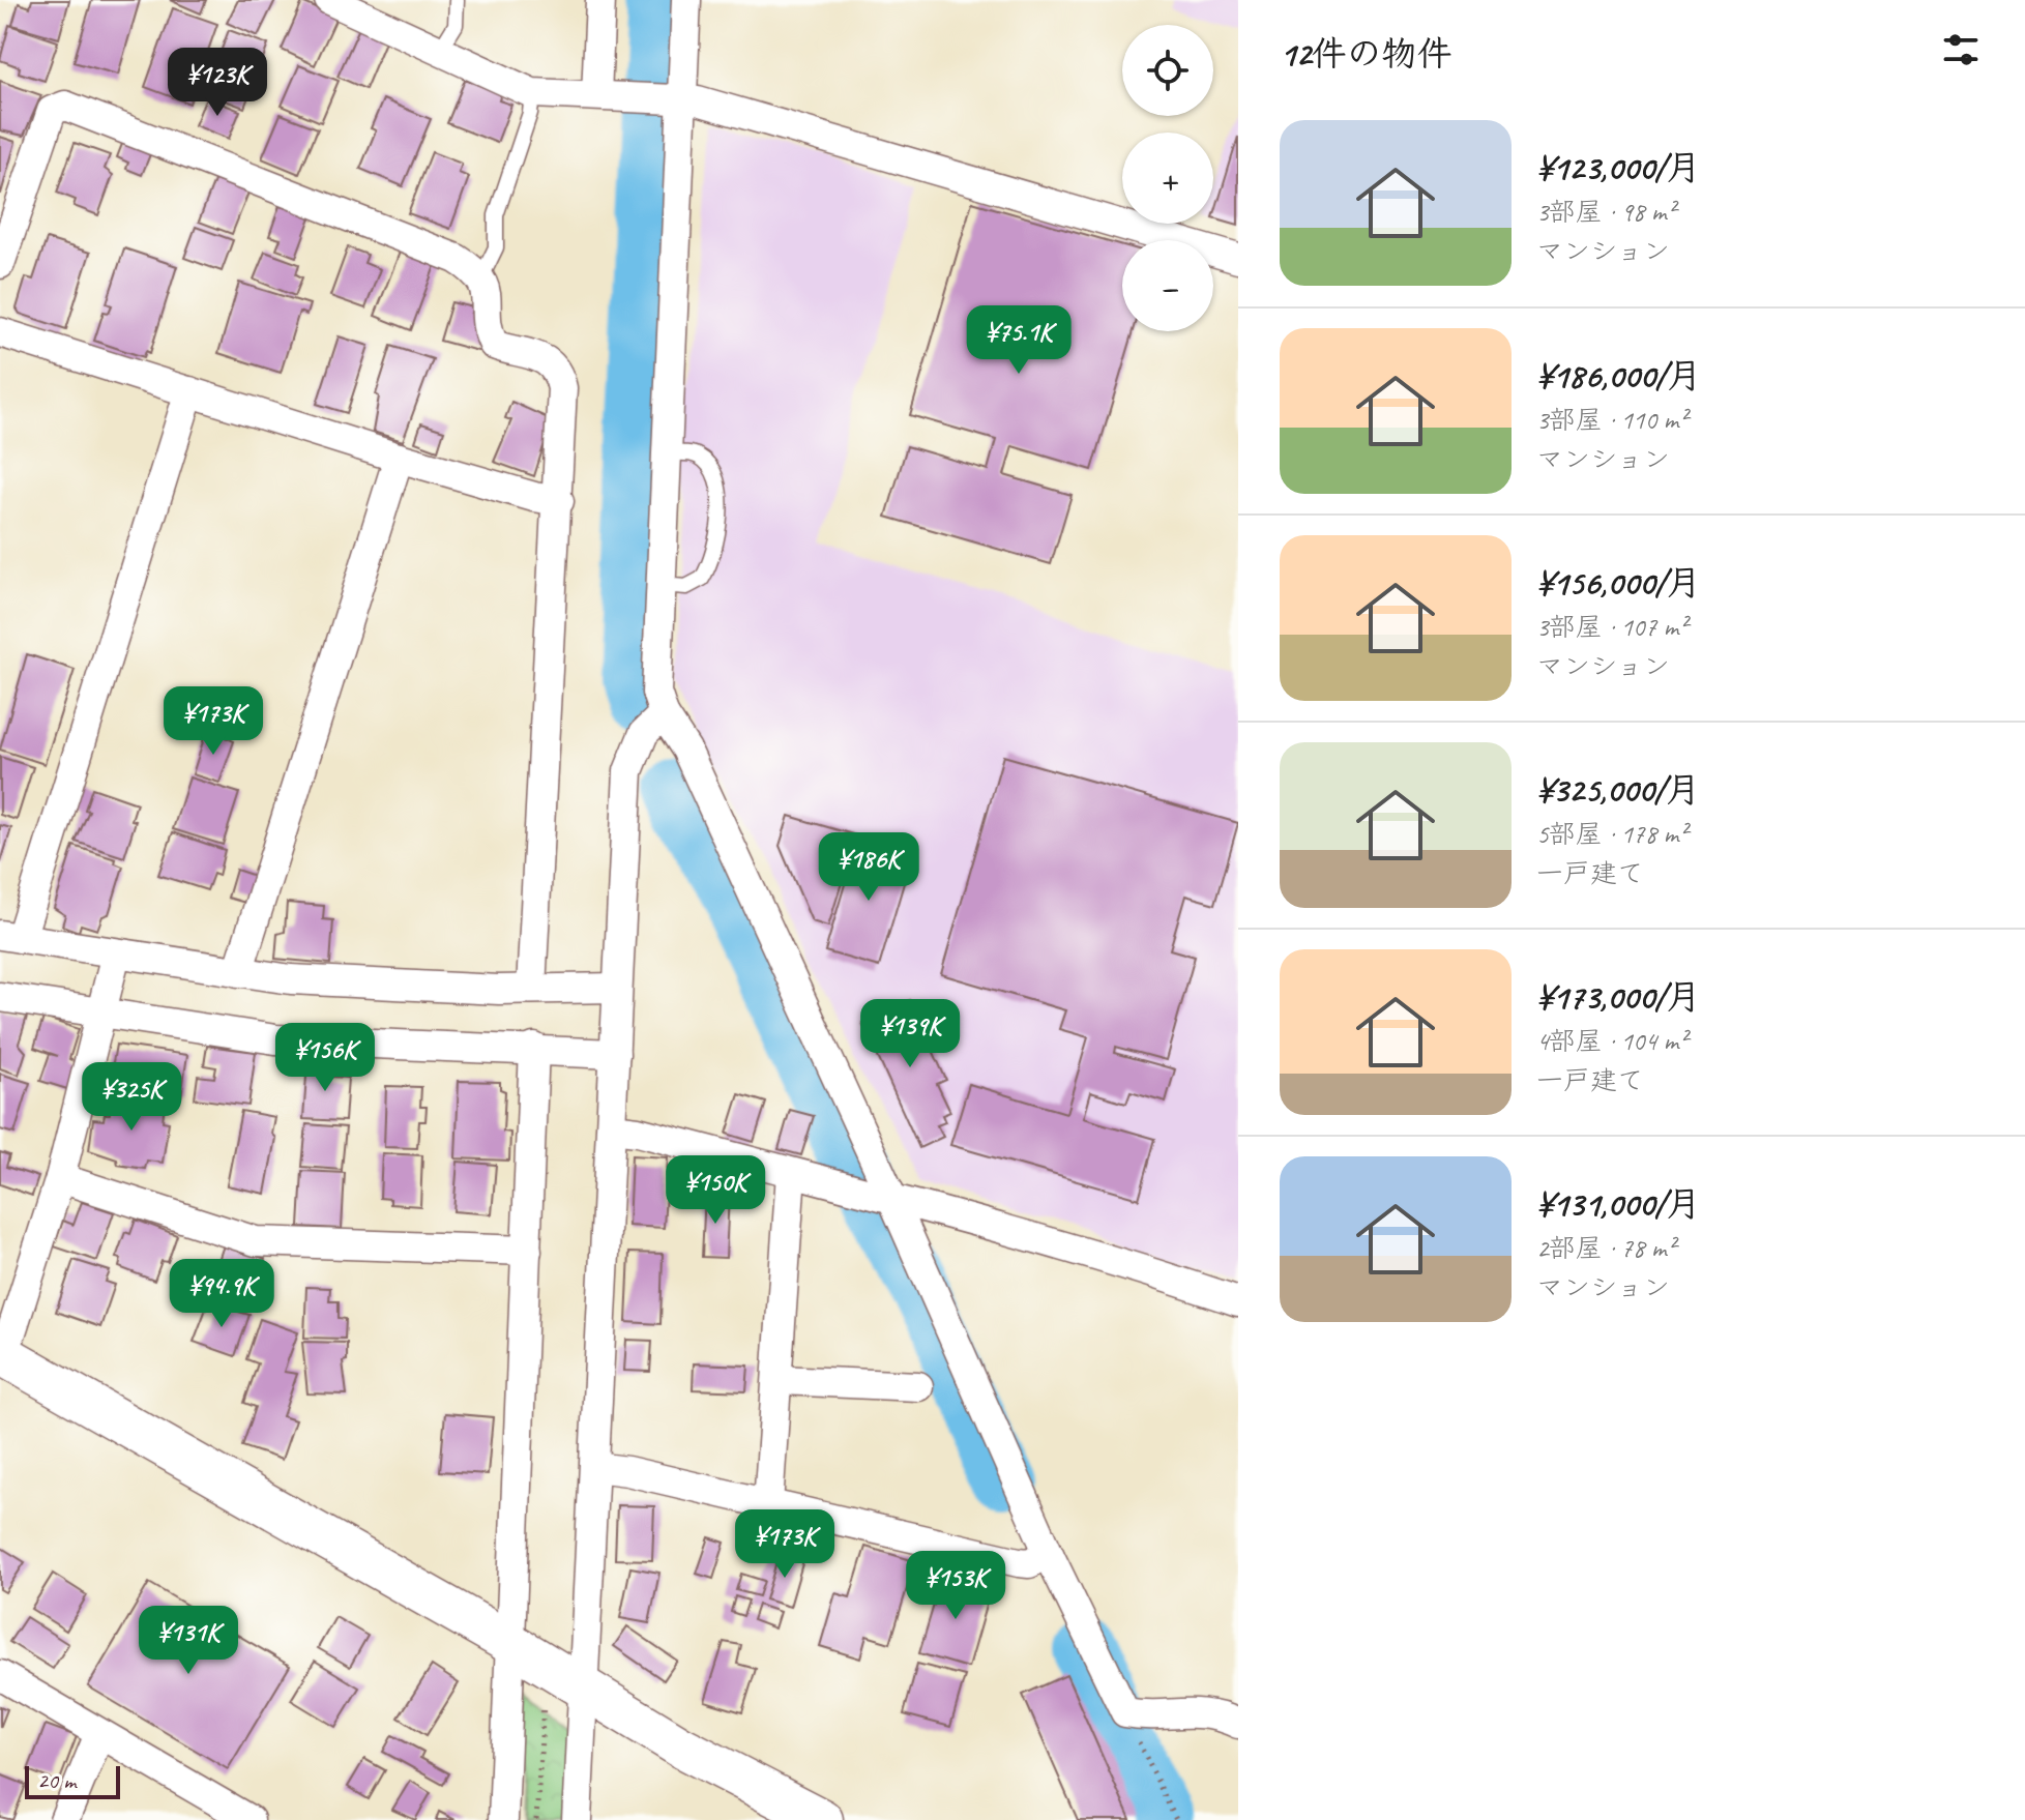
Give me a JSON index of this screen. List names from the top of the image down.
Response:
{
  "scale_bar": "20 m",
  "page": {
    "heading": "12件の物件",
    "map_buttons": ["+", "−"],
    "price": [
      "¥123K",
      "¥75.1K",
      "¥173K",
      "¥186K",
      "¥139K",
      "¥156K",
      "¥325K",
      "¥150K",
      "¥94.9K",
      "¥173K",
      "¥153K",
      "¥131K"
    ],
    "list": [
      {
        "name": "¥123,000/月",
        "note": "3部屋 · 98 m² · マンション"
      },
      {
        "name": "¥186,000/月",
        "note": "3部屋 · 110 m² · マンション"
      },
      {
        "name": "¥156,000/月",
        "note": "3部屋 · 107 m² · マンション"
      },
      {
        "name": "¥325,000/月",
        "note": "5部屋 · 178 m² · 一戸建て"
      },
      {
        "name": "¥173,000/月",
        "note": "4部屋 · 104 m² · 一戸建て"
      },
      {
        "name": "¥131,000/月",
        "note": "2部屋 · 78 m² · マンション"
      }
    ],
    "scale": "20 m"
  }
}
